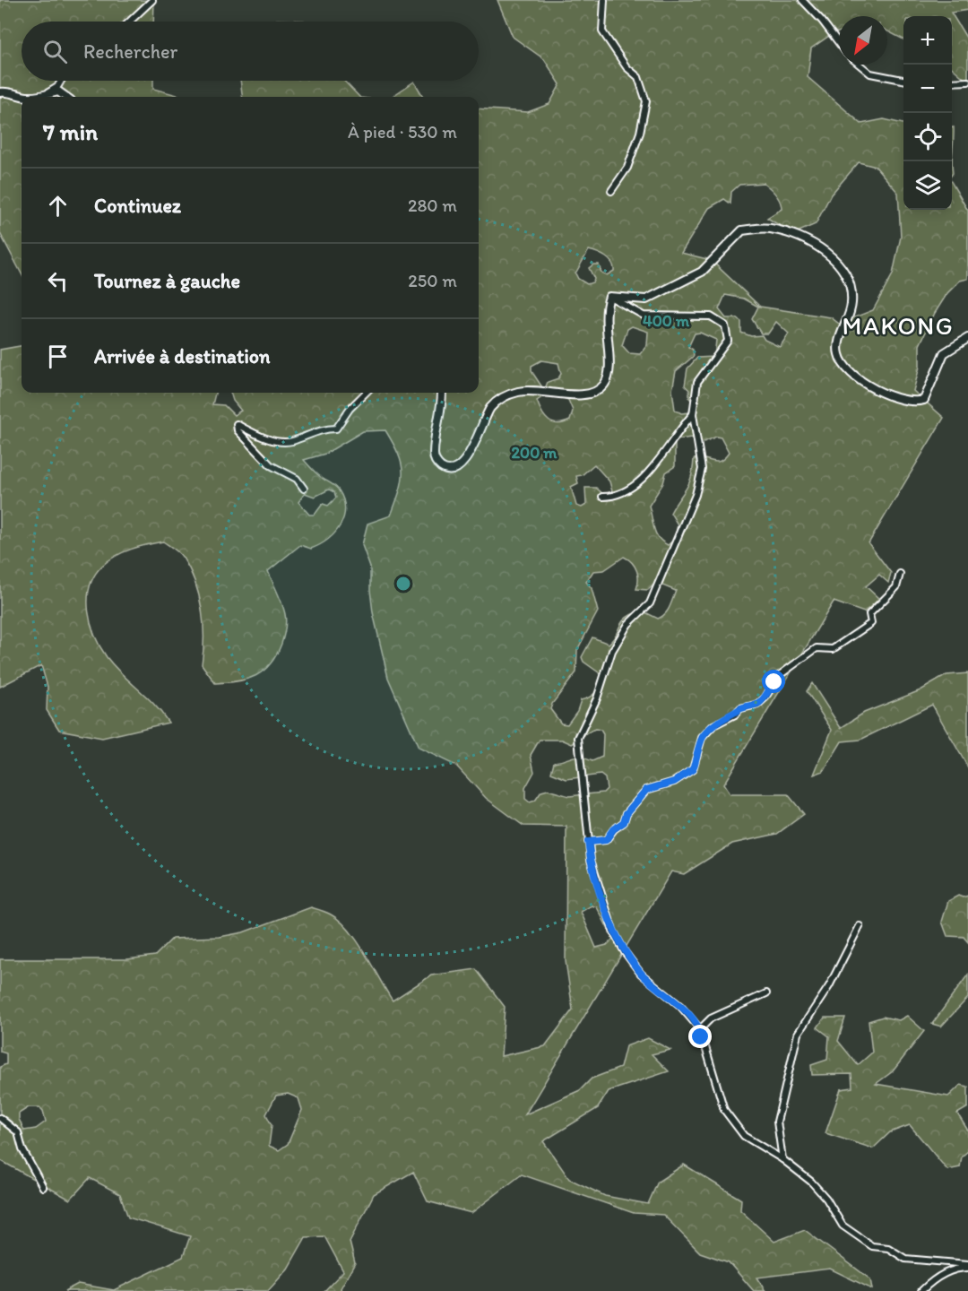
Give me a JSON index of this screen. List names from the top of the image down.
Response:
{
  "districts": ["MAKONG"],
  "north": "bottom left",
  "page": {
    "map_buttons": ["+", "−"],
    "search": "Rechercher",
    "heading": ["7 min", "À pied · 530 m"],
    "list": [
      ["Continuez", "280 m"],
      ["Tournez à gauche", "250 m"],
      "Arrivée à destination"
    ]
  },
  "rings": ["400 m", "200 m"]
}
